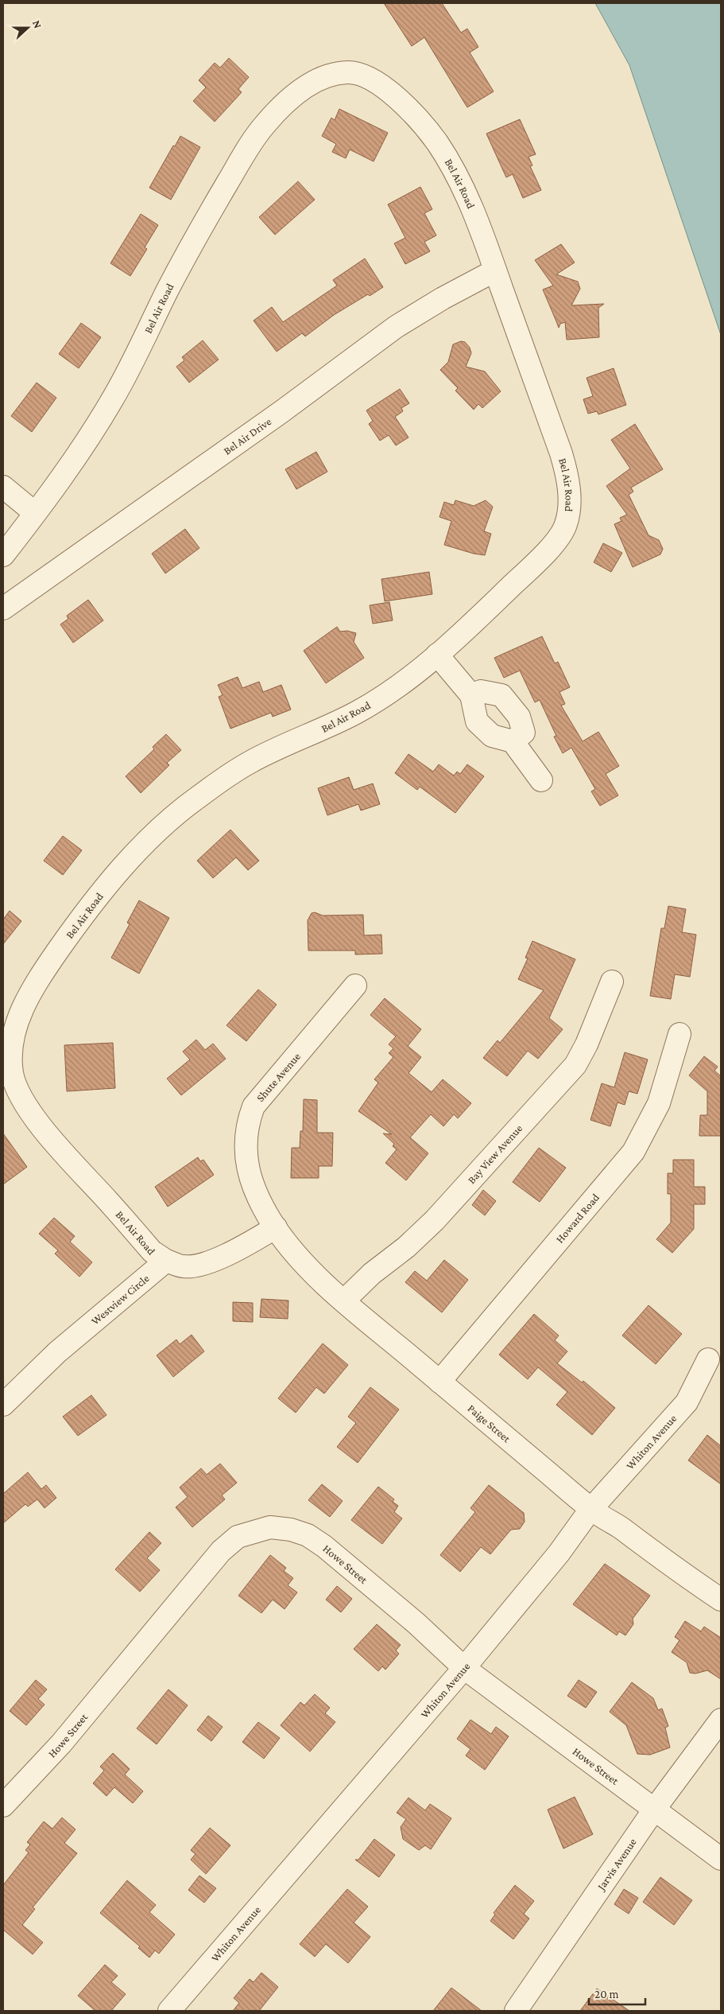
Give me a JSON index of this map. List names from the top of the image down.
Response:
{
  "streets": {
    "street": [
      "Bel Air Road",
      "Bel Air Drive",
      "Shute Avenue",
      "Bay View Avenue",
      "Howard Road",
      "Westview Circle",
      "Paige Street",
      "Whiton Avenue",
      "Howe Street",
      "Jarvis Avenue"
    ]
  },
  "crossings": [
    ["Bel Air Road", "Bel Air Drive"],
    ["Bel Air Road", "Westview Circle"],
    ["Shute Avenue", "Paige Street"],
    ["Bay View Avenue", "Paige Street"],
    ["Howard Road", "Paige Street"],
    ["Paige Street", "Whiton Avenue"],
    ["Whiton Avenue", "Howe Street"],
    ["Howe Street", "Jarvis Avenue"]
  ],
  "scale_bar": "20 m",
  "north": "right"
}
